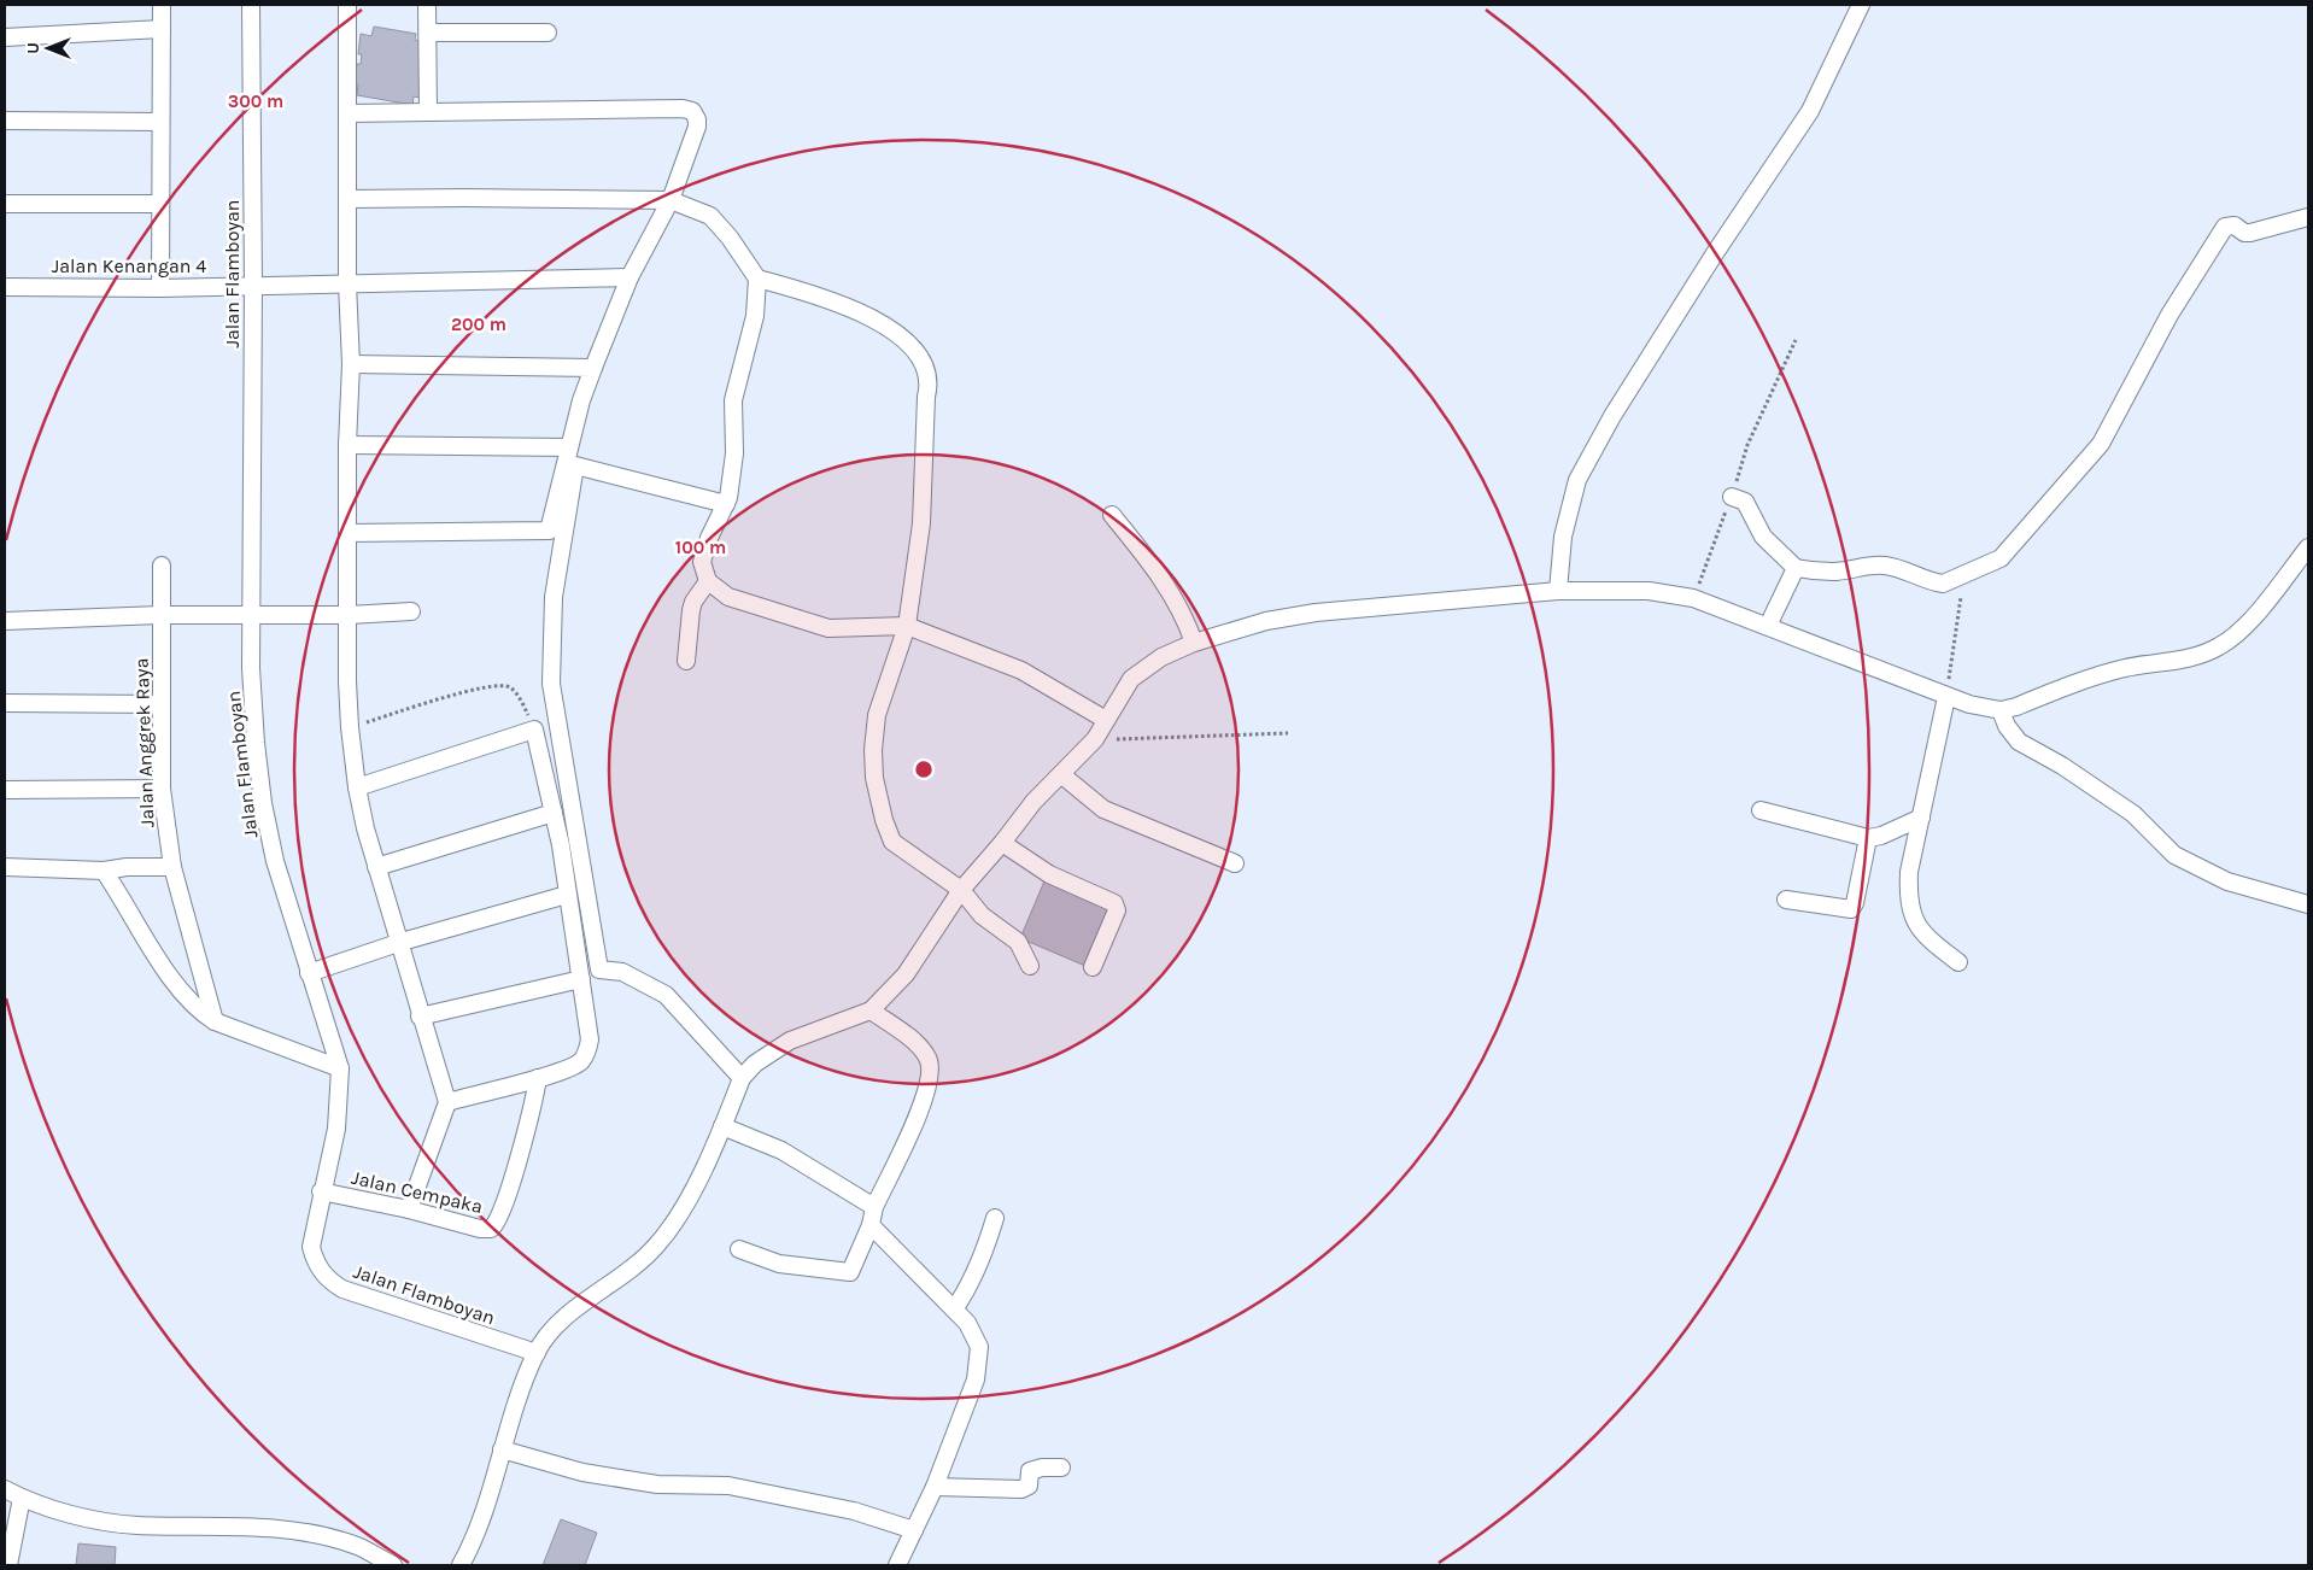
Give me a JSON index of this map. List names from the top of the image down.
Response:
{
  "streets": {
    "street": [
      "Jalan Kenangan 4",
      "Jalan Flamboyan",
      "Jalan Anggrek Raya",
      "Jalan Cempaka"
    ]
  },
  "crossings": [
    ["Jalan Kenangan 4", "Jalan Flamboyan"],
    ["Jalan Flamboyan", "Jalan Cempaka"]
  ],
  "north": "left",
  "rings": ["300 m", "200 m", "100 m"]
}
